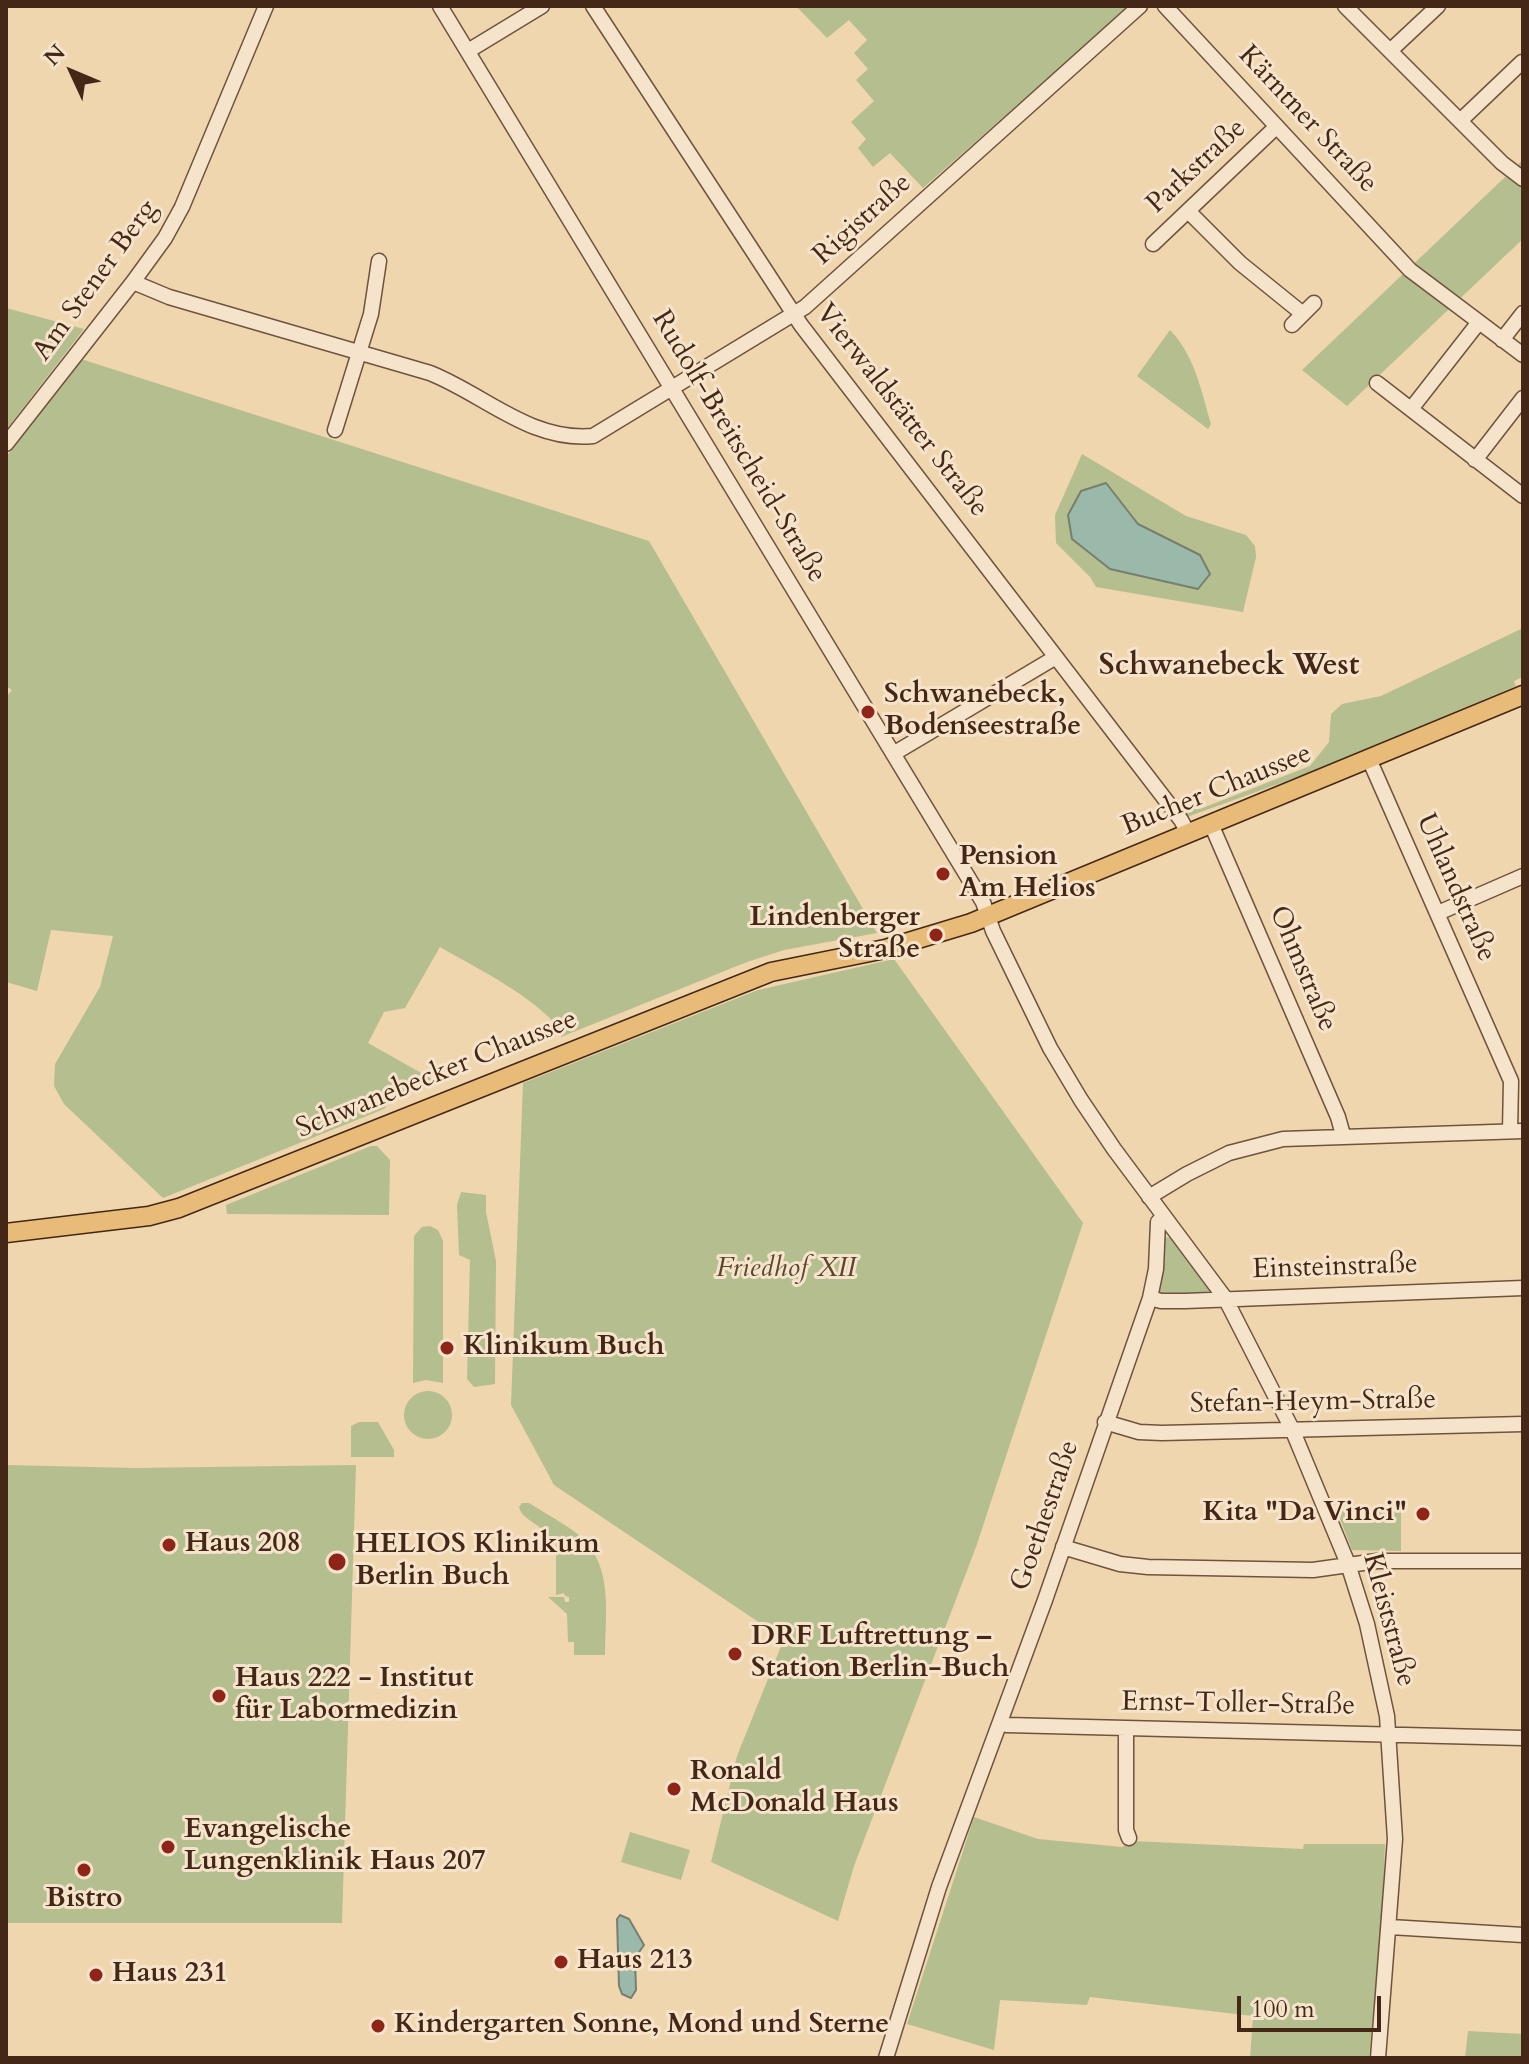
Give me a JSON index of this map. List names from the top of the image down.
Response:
{
  "streets": {
    "main road": ["Bucher Chaussee", "Schwanebecker Chaussee"],
    "street": [
      "Kärntner Straße",
      "Parkstraße",
      "Rigistraße",
      "Am Stener Berg",
      "Vierwaldstätter Straße",
      "Rudolf-Breitscheid-Straße",
      "Uhlandstraße",
      "Ohmstraße",
      "Einsteinstraße",
      "Stefan-Heym-Straße",
      "Goethestraße",
      "Kleiststraße",
      "Ernst-Toller-Straße"
    ]
  },
  "crossings": [
    ["Kärntner Straße", "Parkstraße"],
    ["Rigistraße", "Vierwaldstätter Straße"],
    ["Rigistraße", "Rudolf-Breitscheid-Straße"],
    ["Vierwaldstätter Straße", "Bucher Chaussee"],
    ["Rudolf-Breitscheid-Straße", "Bucher Chaussee"],
    ["Bucher Chaussee", "Uhlandstraße"],
    ["Bucher Chaussee", "Ohmstraße"],
    ["Bucher Chaussee", "Schwanebecker Chaussee"],
    ["Einsteinstraße", "Goethestraße"],
    ["Einsteinstraße", "Kleiststraße"],
    ["Stefan-Heym-Straße", "Goethestraße"],
    ["Stefan-Heym-Straße", "Kleiststraße"],
    ["Goethestraße", "Kleiststraße"],
    ["Goethestraße", "Ernst-Toller-Straße"],
    ["Kleiststraße", "Ernst-Toller-Straße"]
  ],
  "districts": ["Schwanebeck West"],
  "parks": ["Friedhof XII"],
  "places": [
    "Schwanebeck, Bodenseestraße",
    "Pension Am Helios",
    "Lindenberger Straße",
    "Klinikum Buch",
    "Kita \"Da Vinci\"",
    "Haus 208",
    "HELIOS Klinikum Berlin Buch",
    "DRF Luftrettung – Station Berlin-Buch",
    "Haus 222 - Institut für Labormedizin",
    "Ronald McDonald Haus",
    "Evangelische Lungenklinik Haus 207",
    "Bistro",
    "Haus 213",
    "Haus 231",
    "Kindergarten Sonne, Mond und Sterne"
  ],
  "scale_bar": "100 m",
  "north": "top left"
}
